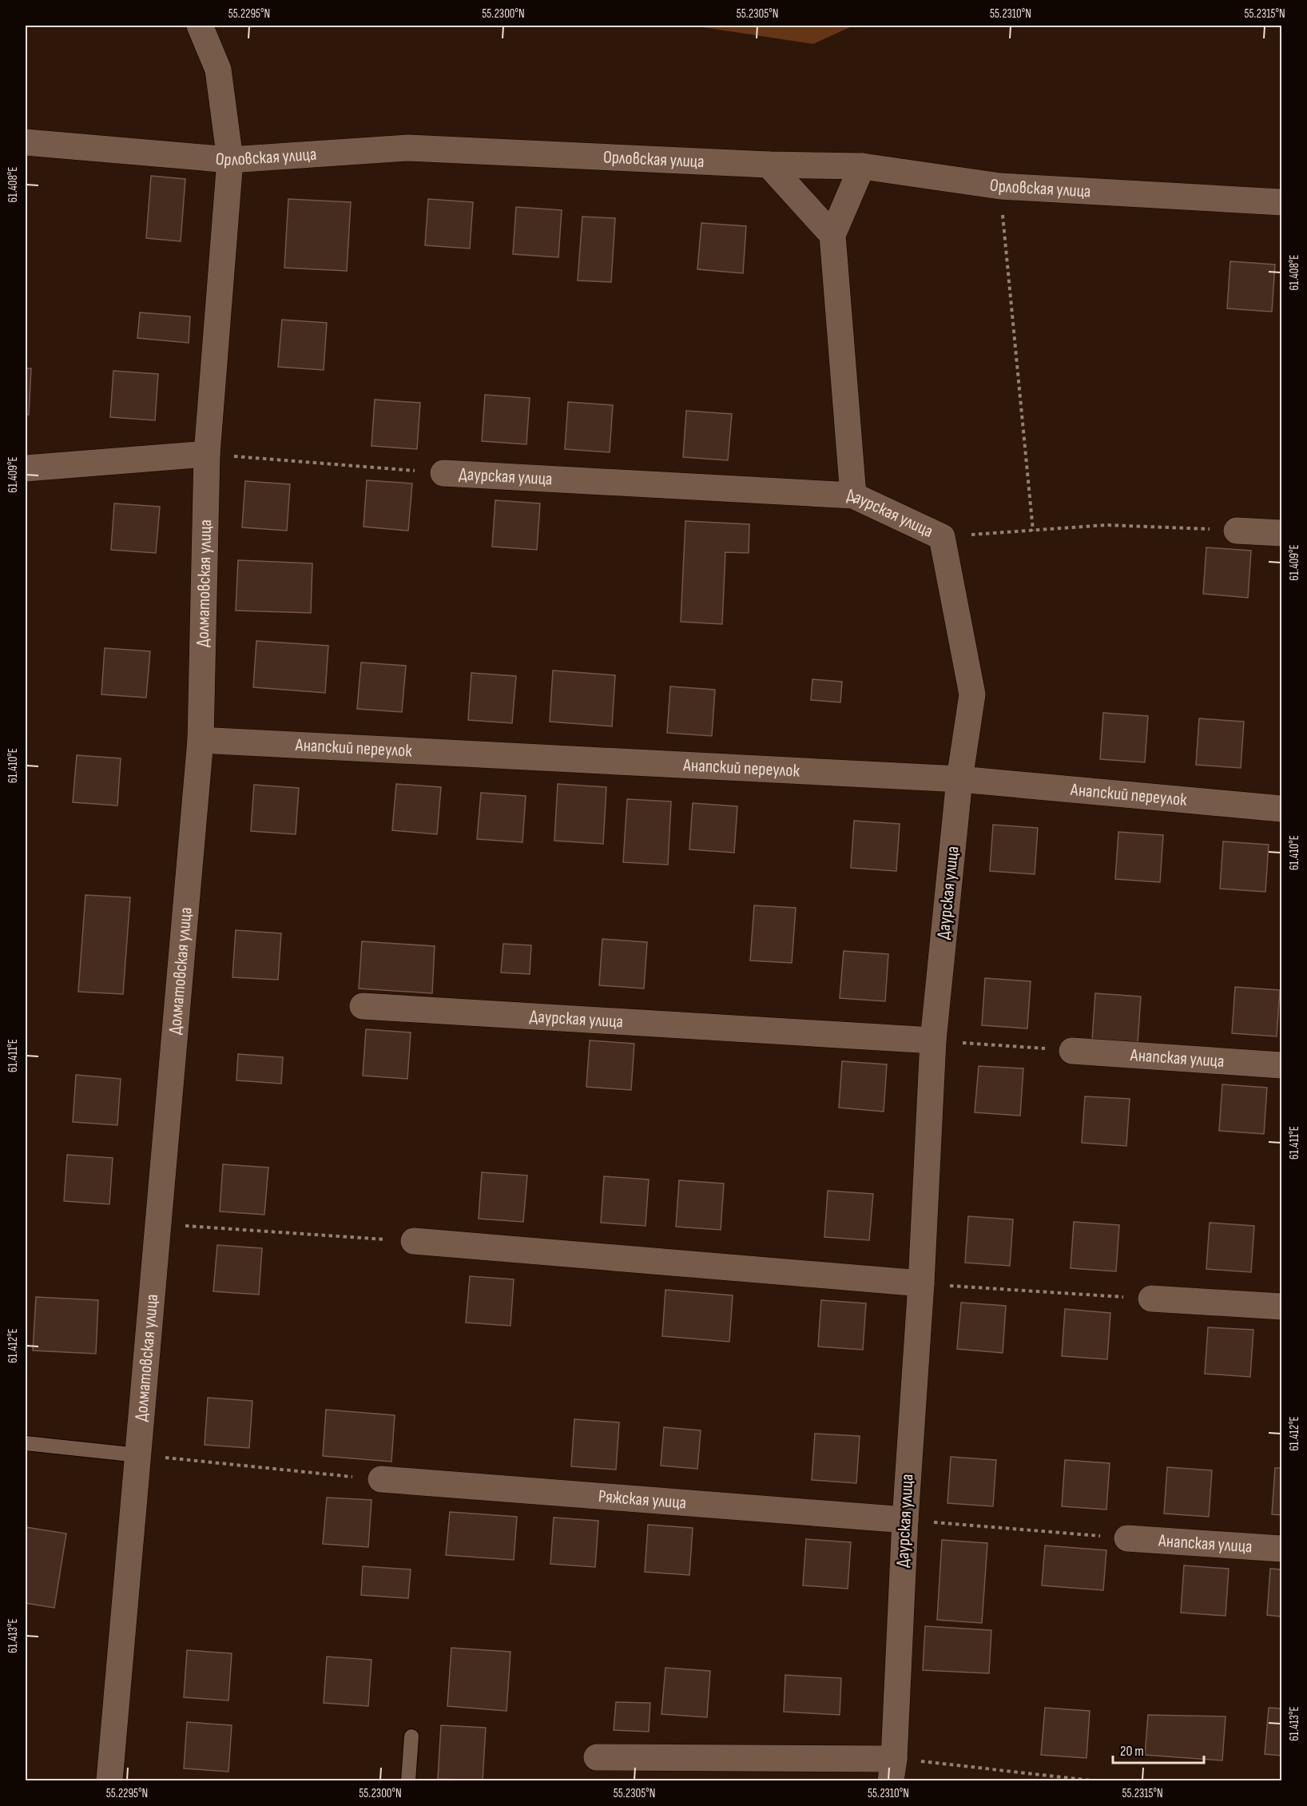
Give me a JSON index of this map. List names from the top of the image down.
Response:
{
  "streets": {
    "street": [
      "Орловская улица",
      "Даурская улица",
      "Долматовская улица",
      "Анапский переулок",
      "Анапская улица",
      "Ряжская улица"
    ]
  },
  "crossings": [
    ["Орловская улица", "Долматовская улица"],
    ["Даурская улица", "Анапский переулок"],
    ["Даурская улица", "Ряжская улица"],
    ["Долматовская улица", "Анапский переулок"]
  ],
  "scale_bar": "20 m",
  "coordinates": [
    "55.2295°N",
    "55.2300°N",
    "55.2305°N",
    "55.2310°N",
    "55.2315°N",
    "61.408°E",
    "61.409°E",
    "61.410°E",
    "61.411°E",
    "61.412°E",
    "61.413°E"
  ]
}
